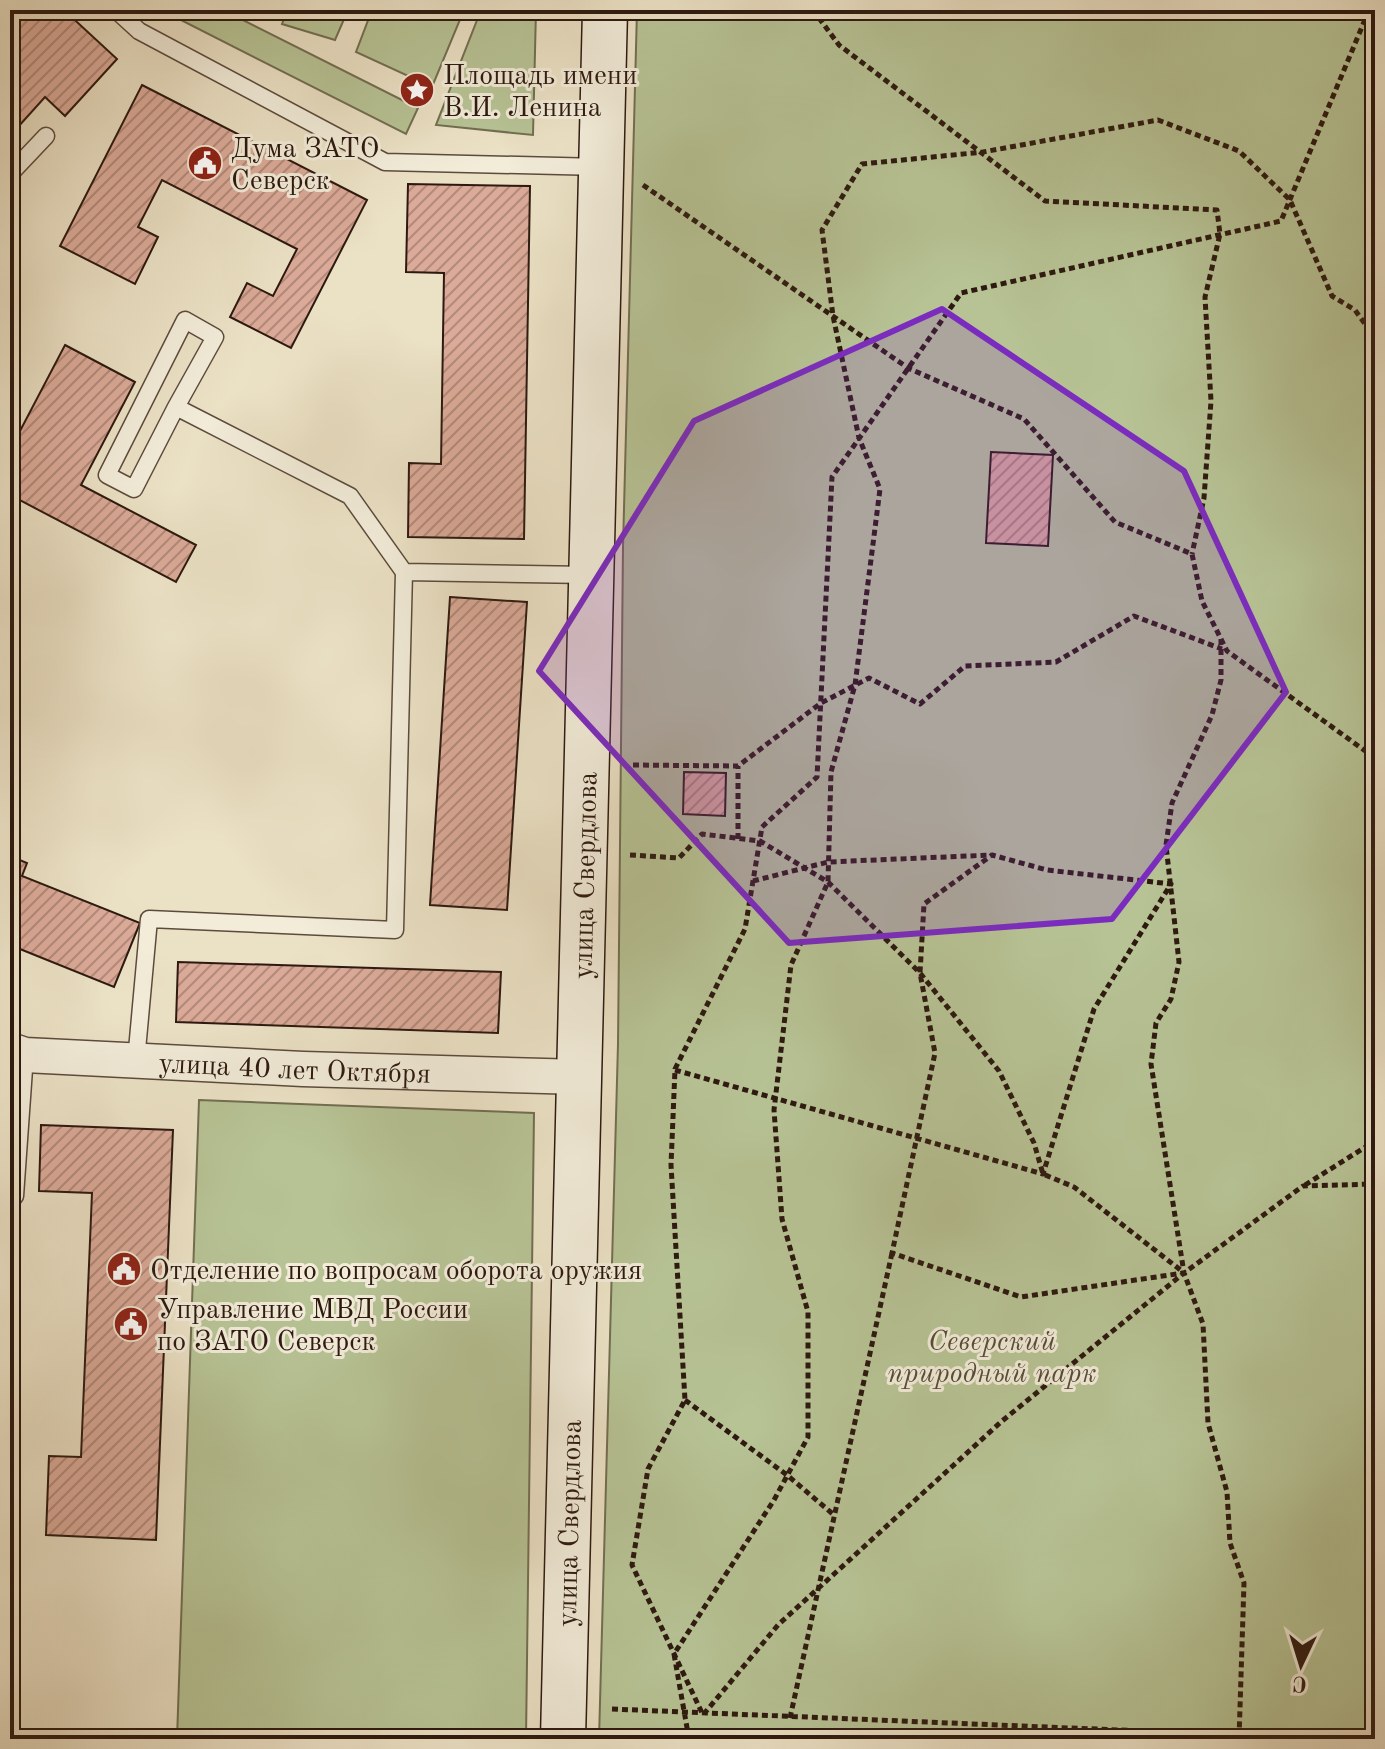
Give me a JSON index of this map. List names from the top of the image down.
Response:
{
  "streets": {
    "street": ["улица Свердлова", "улица 40 лет Октября"]
  },
  "crossings": [
    ["улица Свердлова", "улица 40 лет Октября"]
  ],
  "parks": ["Северский природный парк"],
  "places": {
    "place": ["Площадь имени В.И. Ленина"],
    "public building": ["Дума ЗАТО Северск", "Отделение по вопросам оборота оружия", "Управление МВД России по ЗАТО Северск"]
  },
  "north": "bottom"
}
